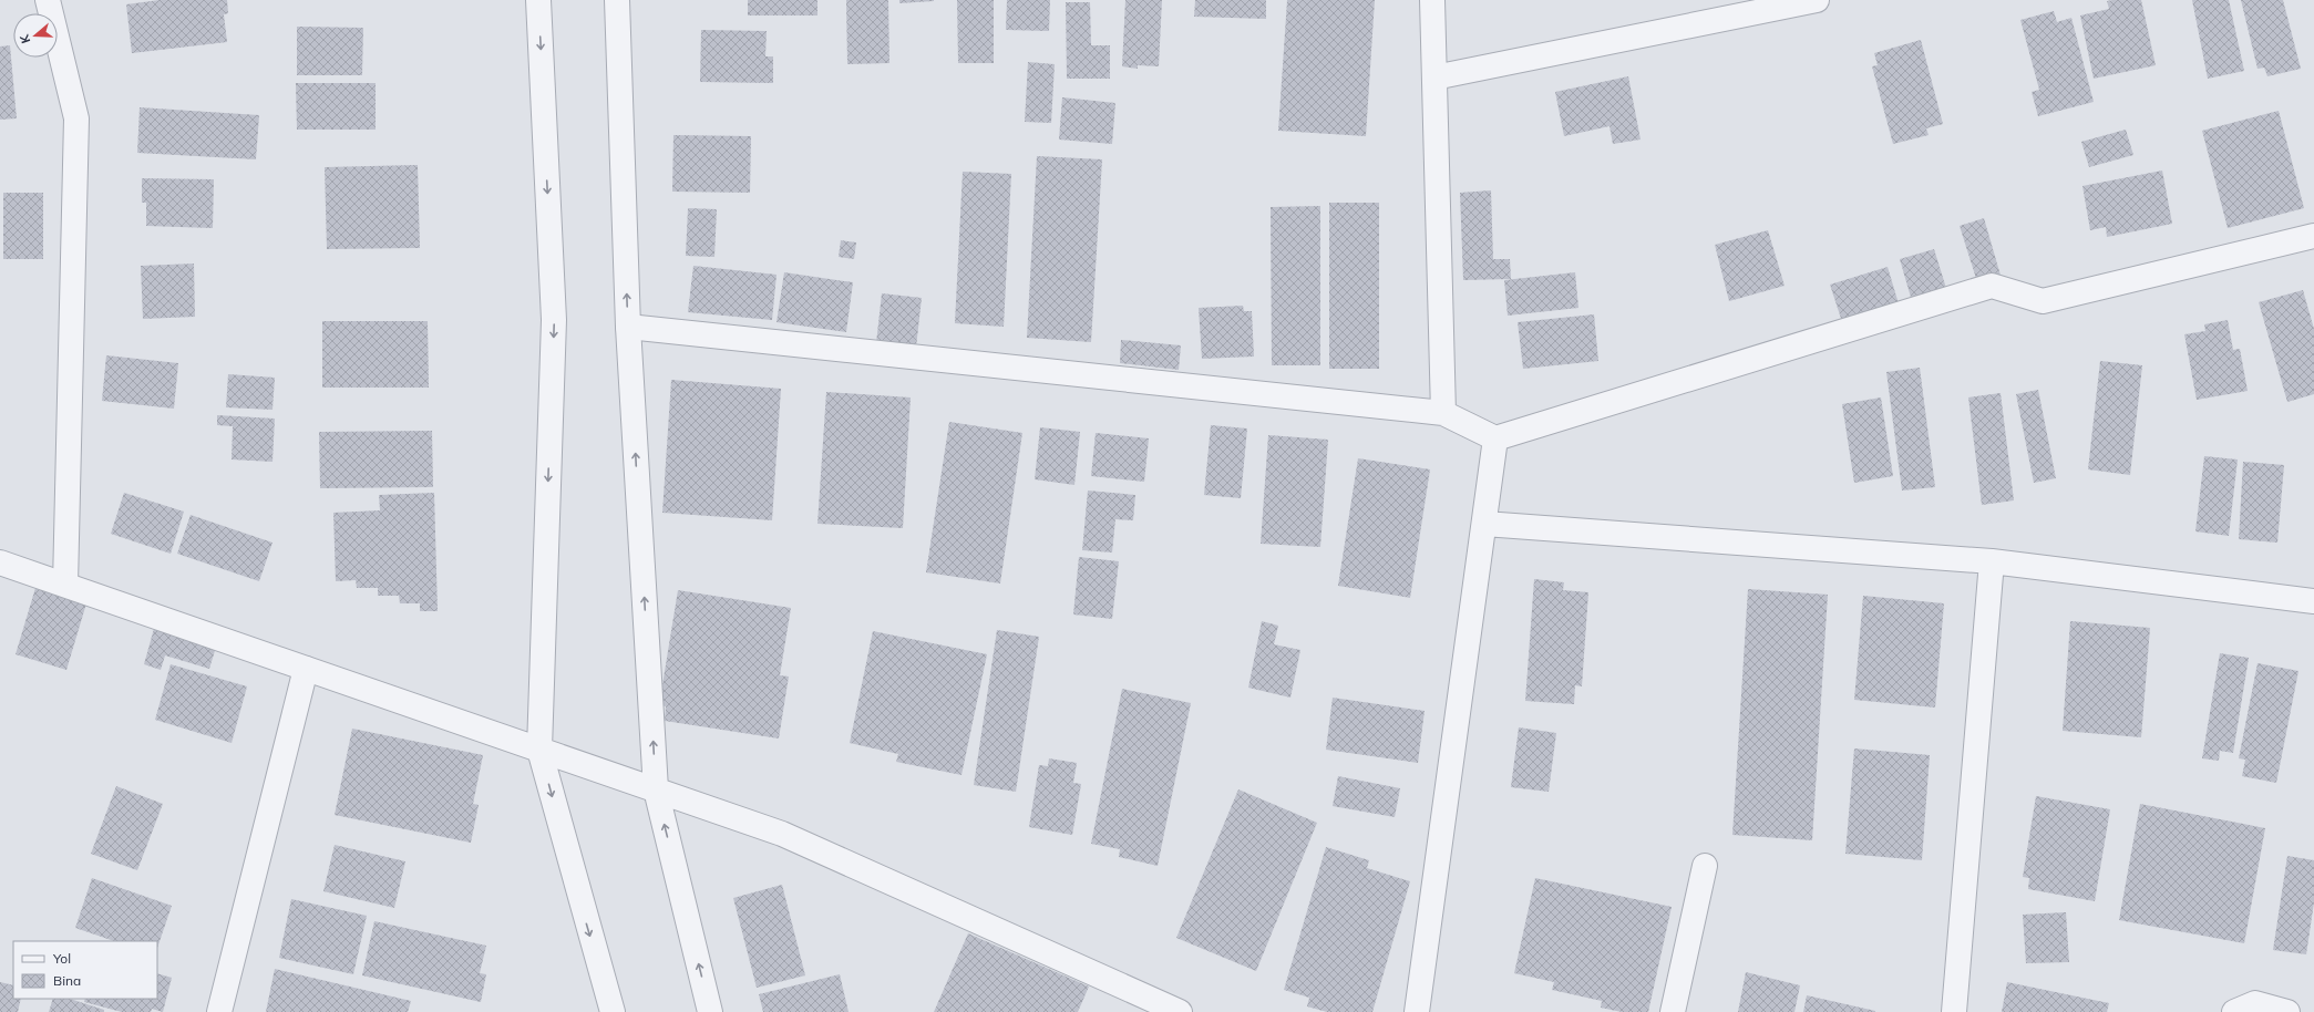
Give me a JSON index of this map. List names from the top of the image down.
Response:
{
  "legend": ["Yol", "Bina"],
  "north": "left"
}
